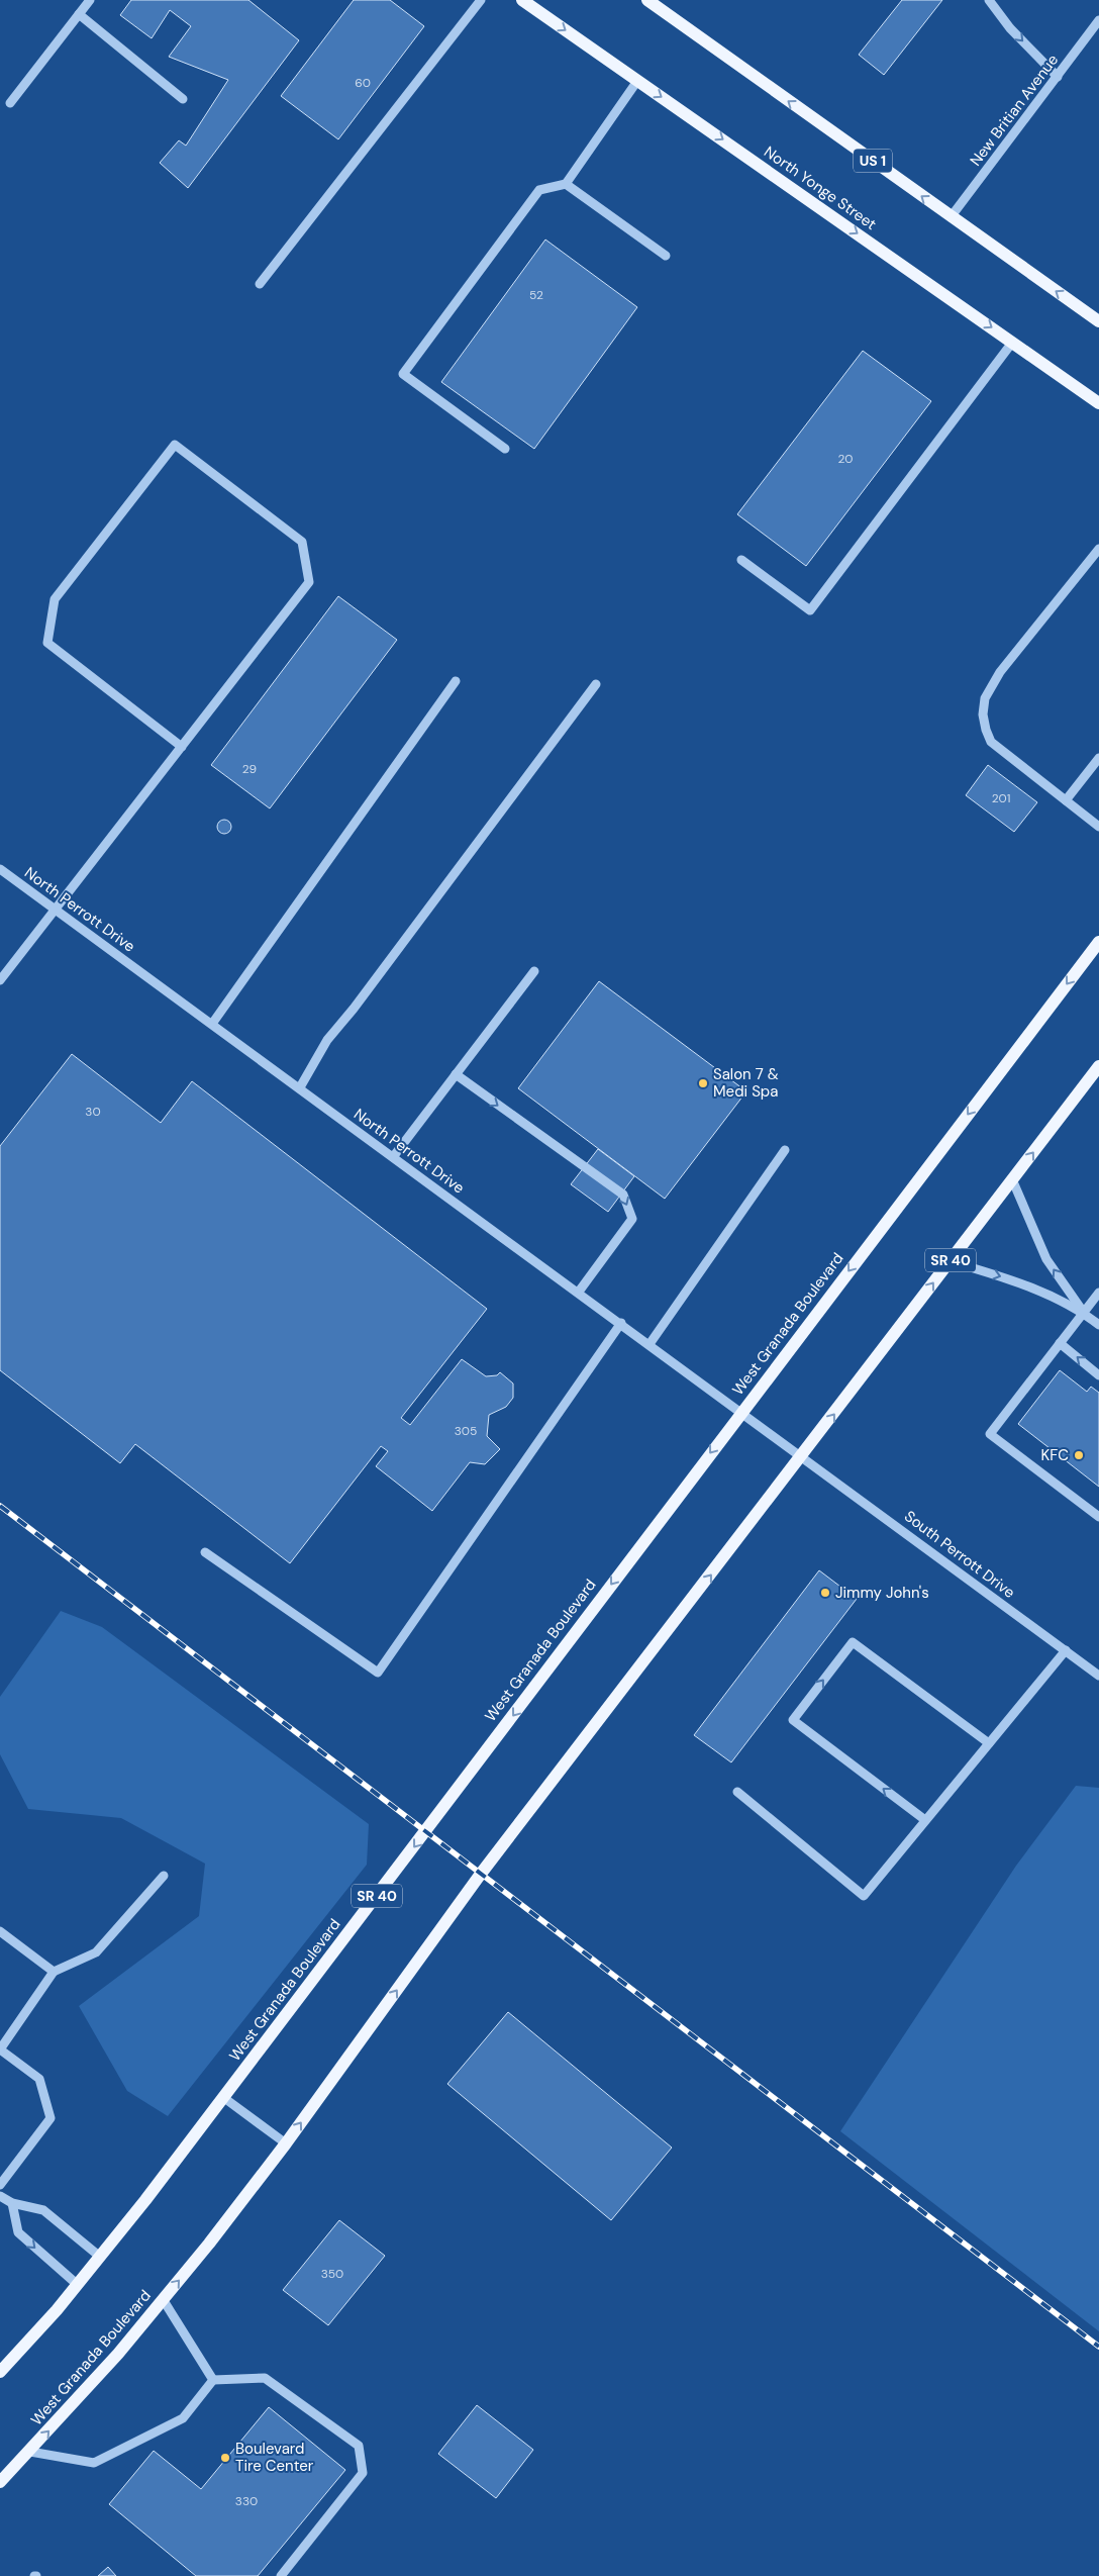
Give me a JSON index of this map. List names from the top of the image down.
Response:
{
  "streets": {
    "main road": [
      "US 1",
      "North Yonge Street",
      "SR 40",
      "West Granada Boulevard"
    ],
    "street": ["New Britian Avenue", "North Perrott Drive", "South Perrott Drive"]
  },
  "crossings": [
    ["New Britian Avenue", "US 1"],
    ["North Perrott Drive", "West Granada Boulevard"],
    ["North Perrott Drive", "South Perrott Drive"],
    ["West Granada Boulevard", "South Perrott Drive"]
  ],
  "places": [
    "Salon 7 & Medi Spa",
    "KFC",
    "Jimmy John's",
    "Boulevard Tire Center"
  ],
  "house_numbers": [
    "60",
    "52",
    "20",
    "29",
    "201",
    "30",
    "305",
    "350",
    "330"
  ]
}
